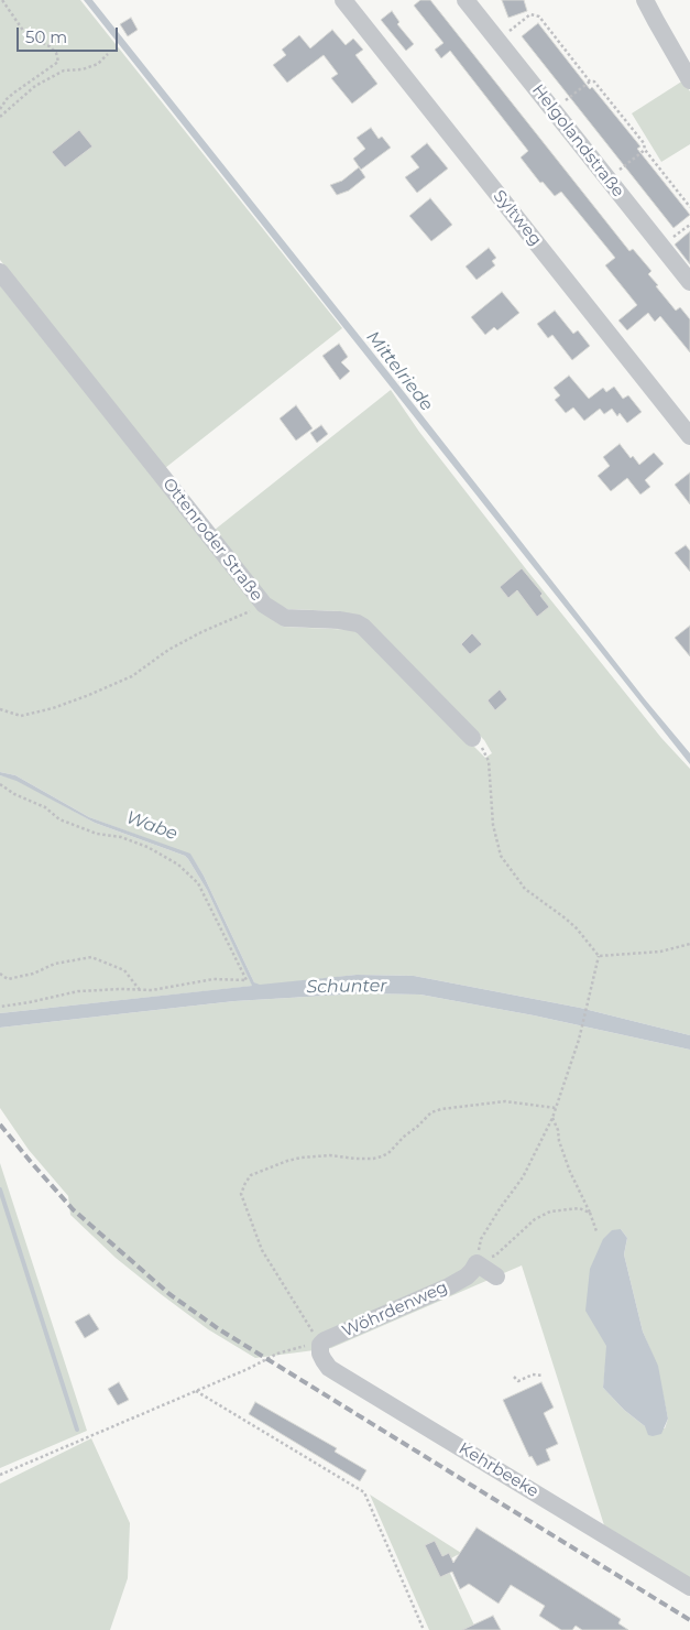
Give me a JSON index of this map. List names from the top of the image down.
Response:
{
  "streets": {
    "street": [
      "Helgolandstraße",
      "Syltweg",
      "Ottenroder Straße",
      "Wöhrdenweg",
      "Kehrbeeke"
    ]
  },
  "crossings": [
    ["Wöhrdenweg", "Kehrbeeke"]
  ],
  "water": ["Mittelriede", "Wabe", "Schunter"],
  "scale_bar": "50 m"
}
